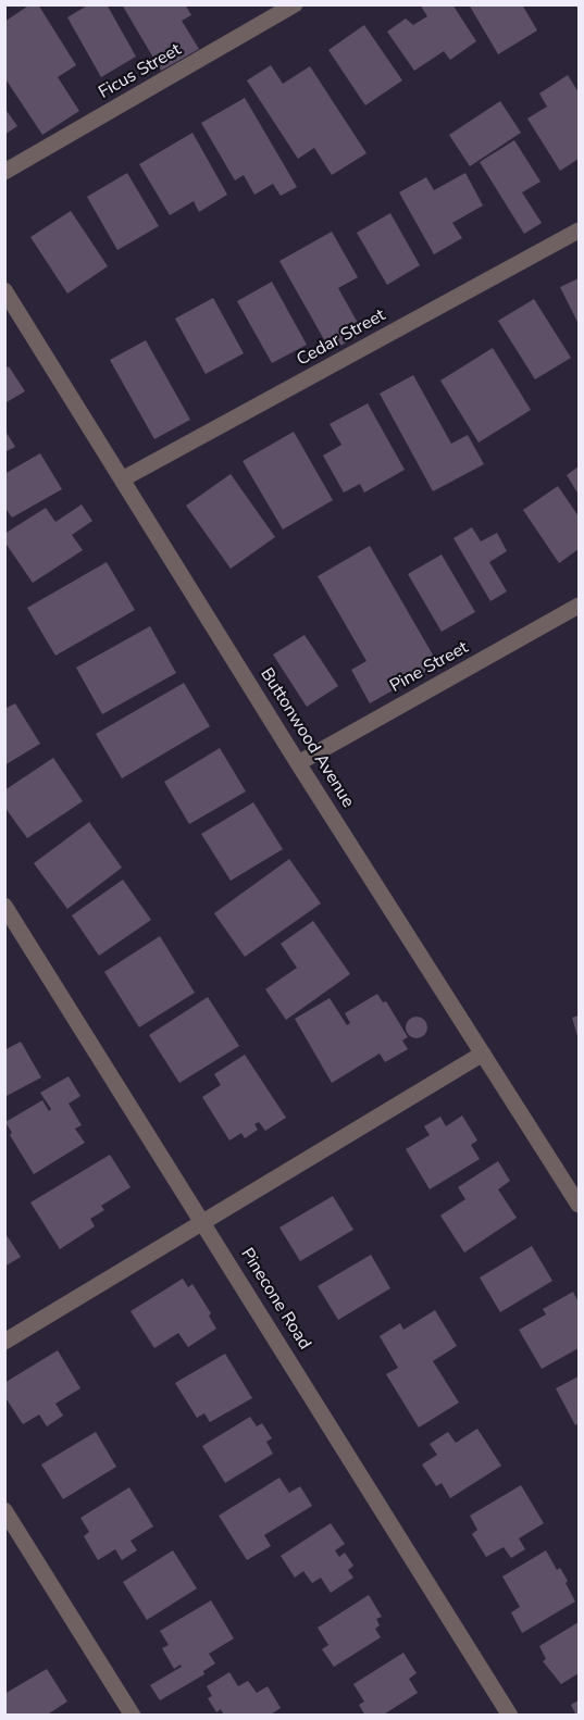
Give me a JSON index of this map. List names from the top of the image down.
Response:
{
  "streets": {
    "street": [
      "Ficus Street",
      "Cedar Street",
      "Pine Street",
      "Buttonwood Avenue",
      "Pinecone Road"
    ]
  },
  "crossings": [
    ["Cedar Street", "Buttonwood Avenue"],
    ["Pine Street", "Buttonwood Avenue"]
  ]
}
